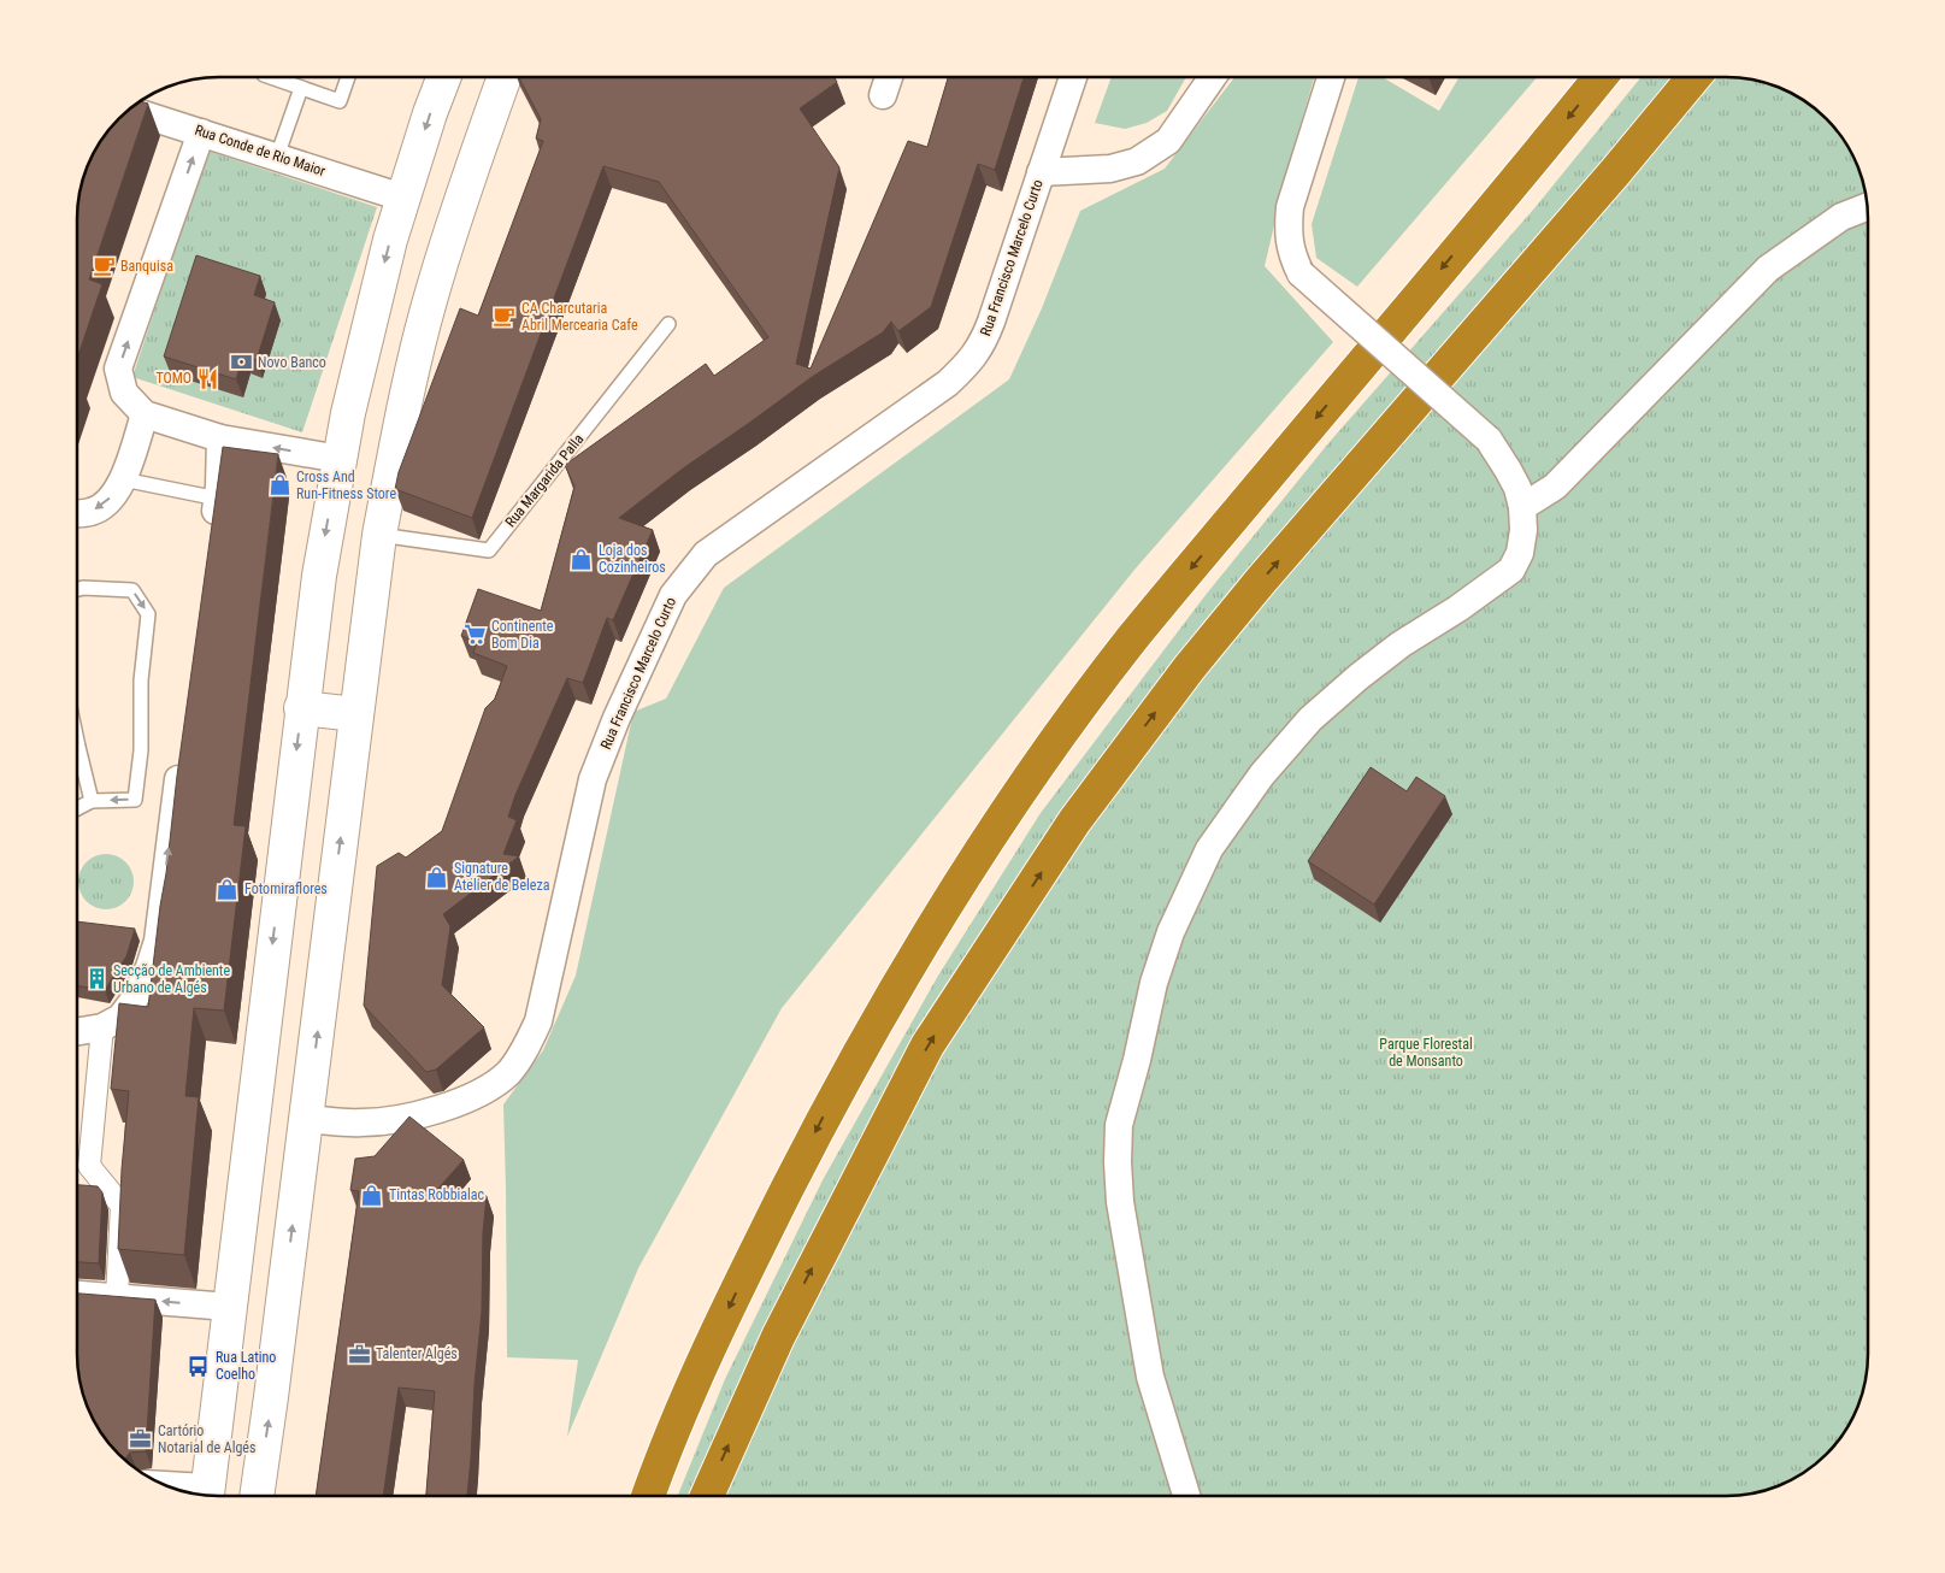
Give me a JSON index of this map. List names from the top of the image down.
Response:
{
  "streets": {
    "street": ["Rua Conde de Rio Maior", "Rua Francisco Marcelo Curto"],
    "lane": ["Rua Margarida Palla"]
  },
  "parks": ["Parque Florestal de Monsanto"],
  "places": {
    "cafe": ["Banquisa", "CA Charcutaria Abril Mercearia Cafe"],
    "bank": ["Novo Banco"],
    "restaurant": ["TOMO"],
    "shop": [
      "Cross And Run-Fitness Store",
      "Loja dos Cozinheiros",
      "Signature Atelier de Beleza",
      "Fotomiraflores",
      "Tintas Robbialac"
    ],
    "supermarket": ["Continente Bom Dia"],
    "building": ["Secção de Ambiente Urbano de Algés"],
    "office": ["Talenter Algés", "Cartório Notarial de Algés"],
    "bus stop": ["Rua Latino Coelho"]
  }
}
